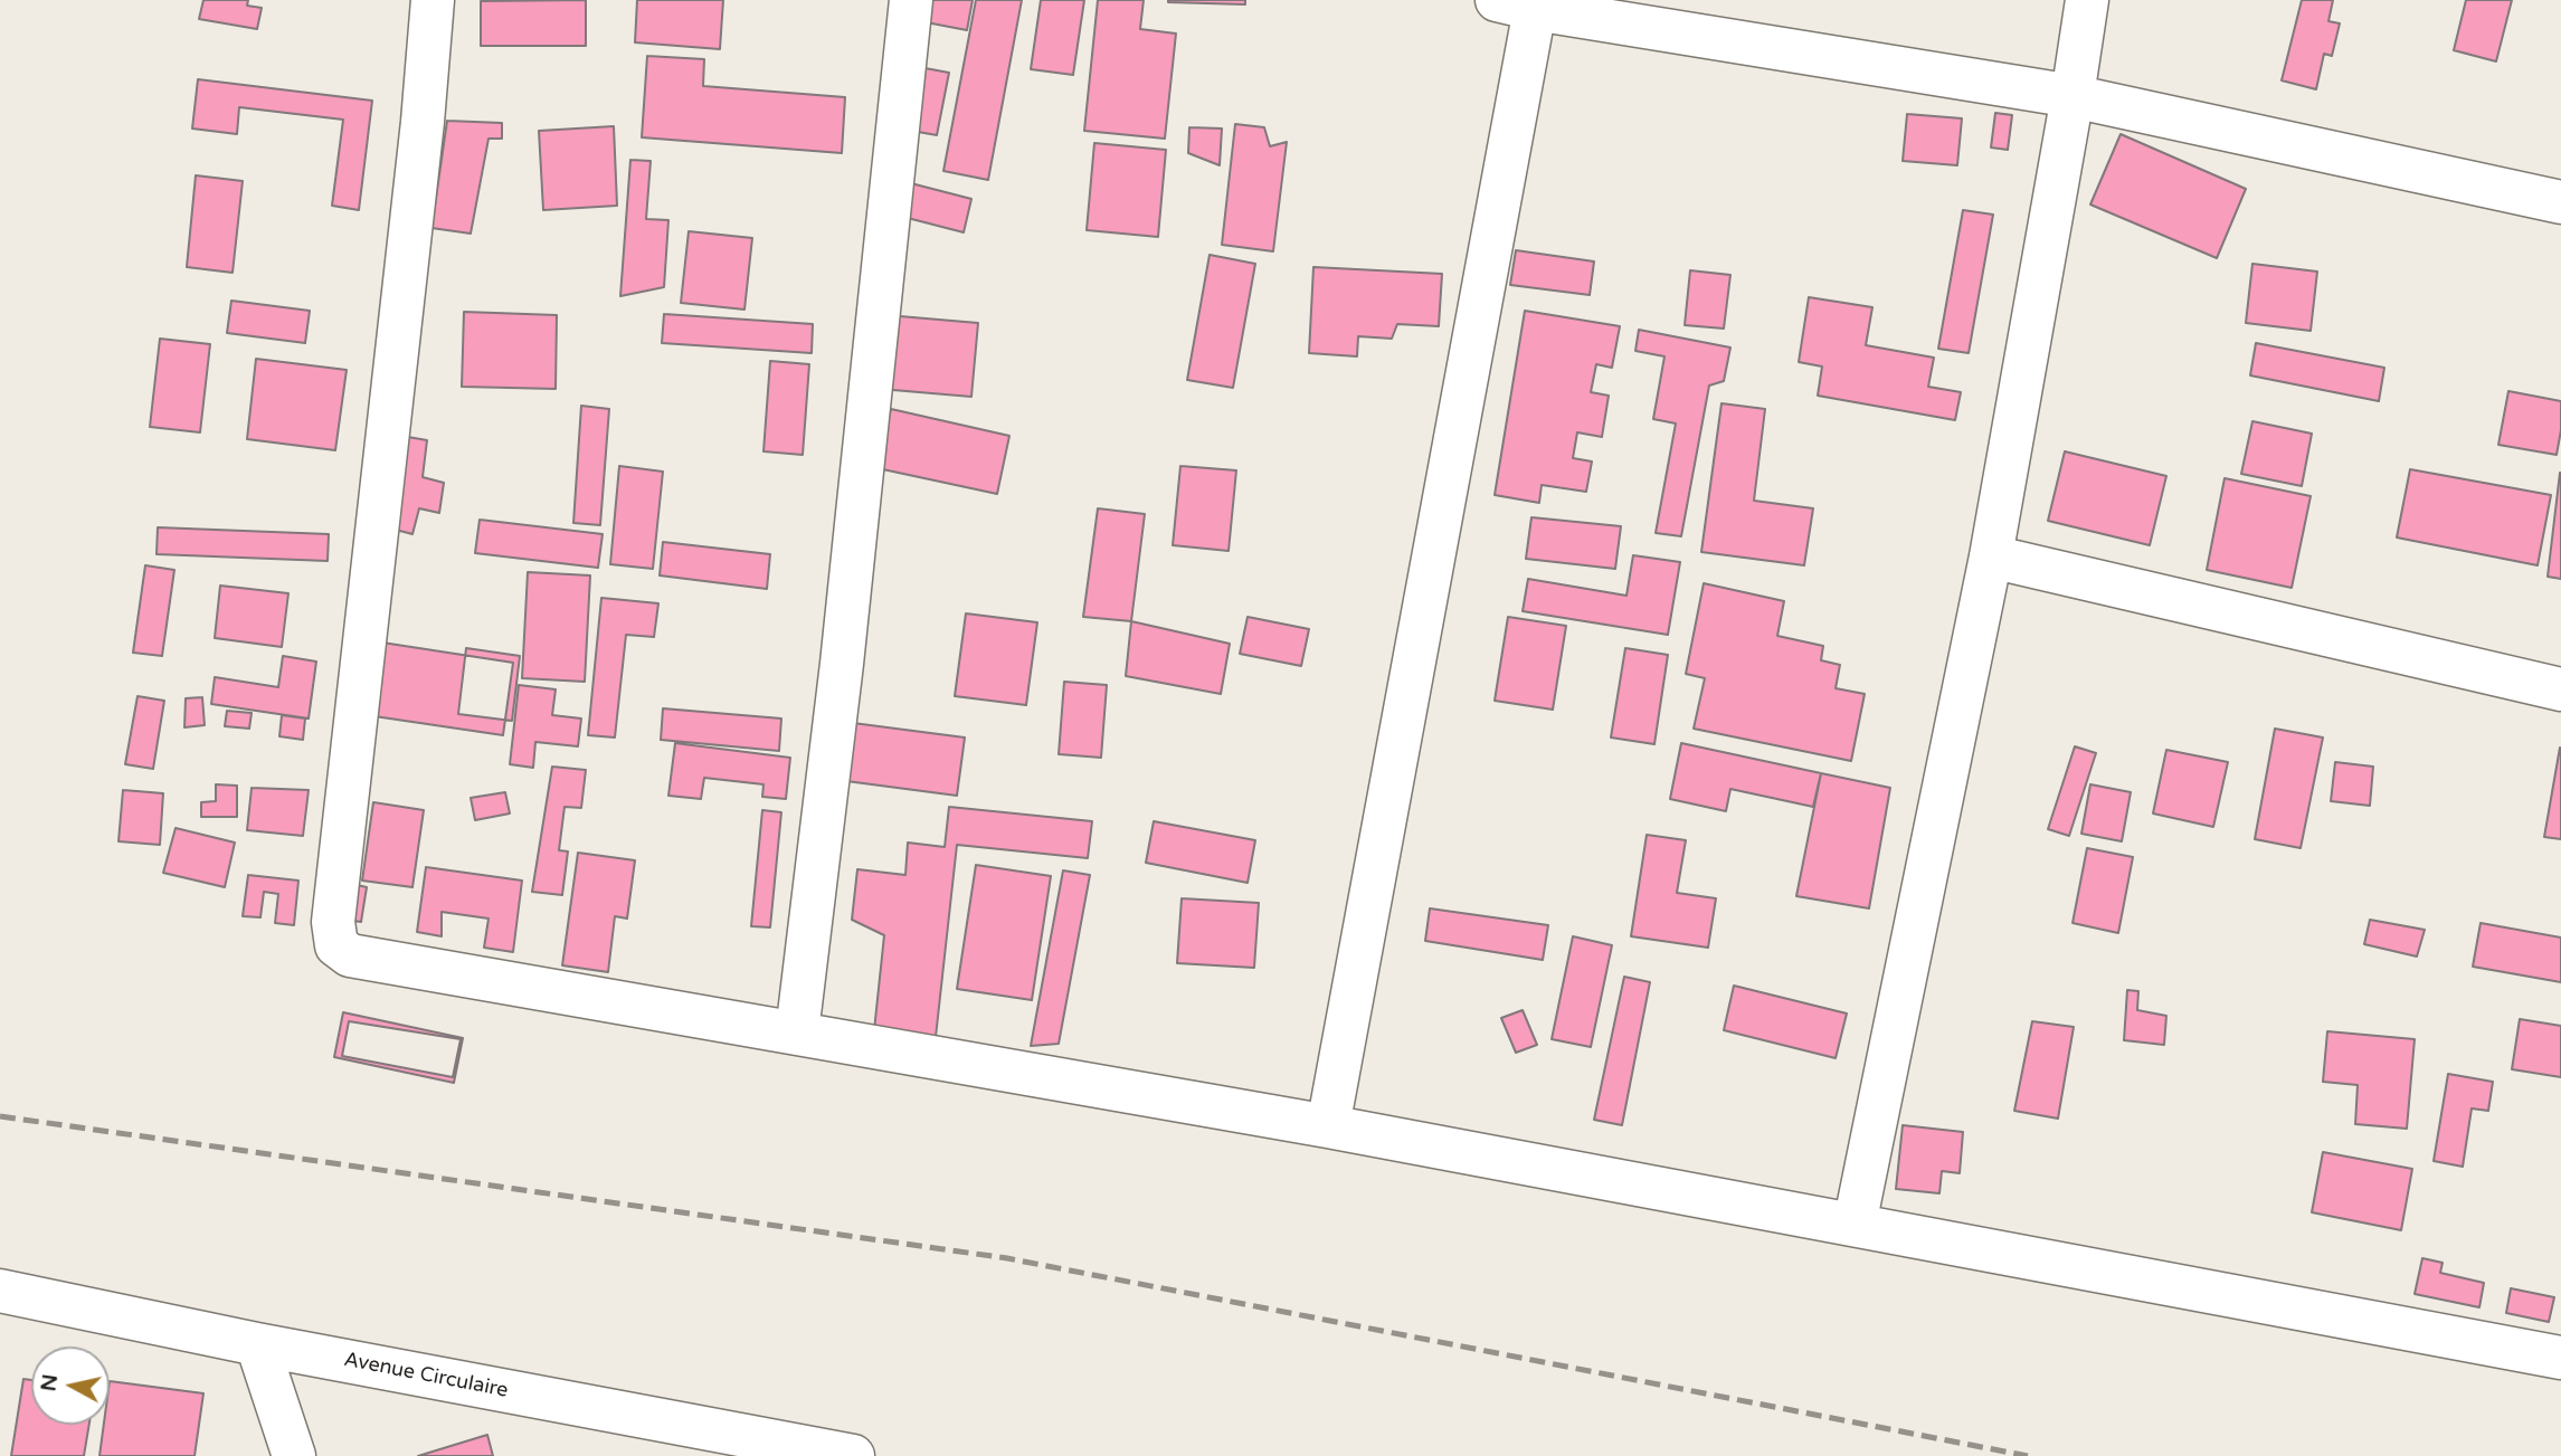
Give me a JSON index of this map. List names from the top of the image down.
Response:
{
  "streets": {
    "street": ["Avenue Circulaire"]
  },
  "north": "left"
}
